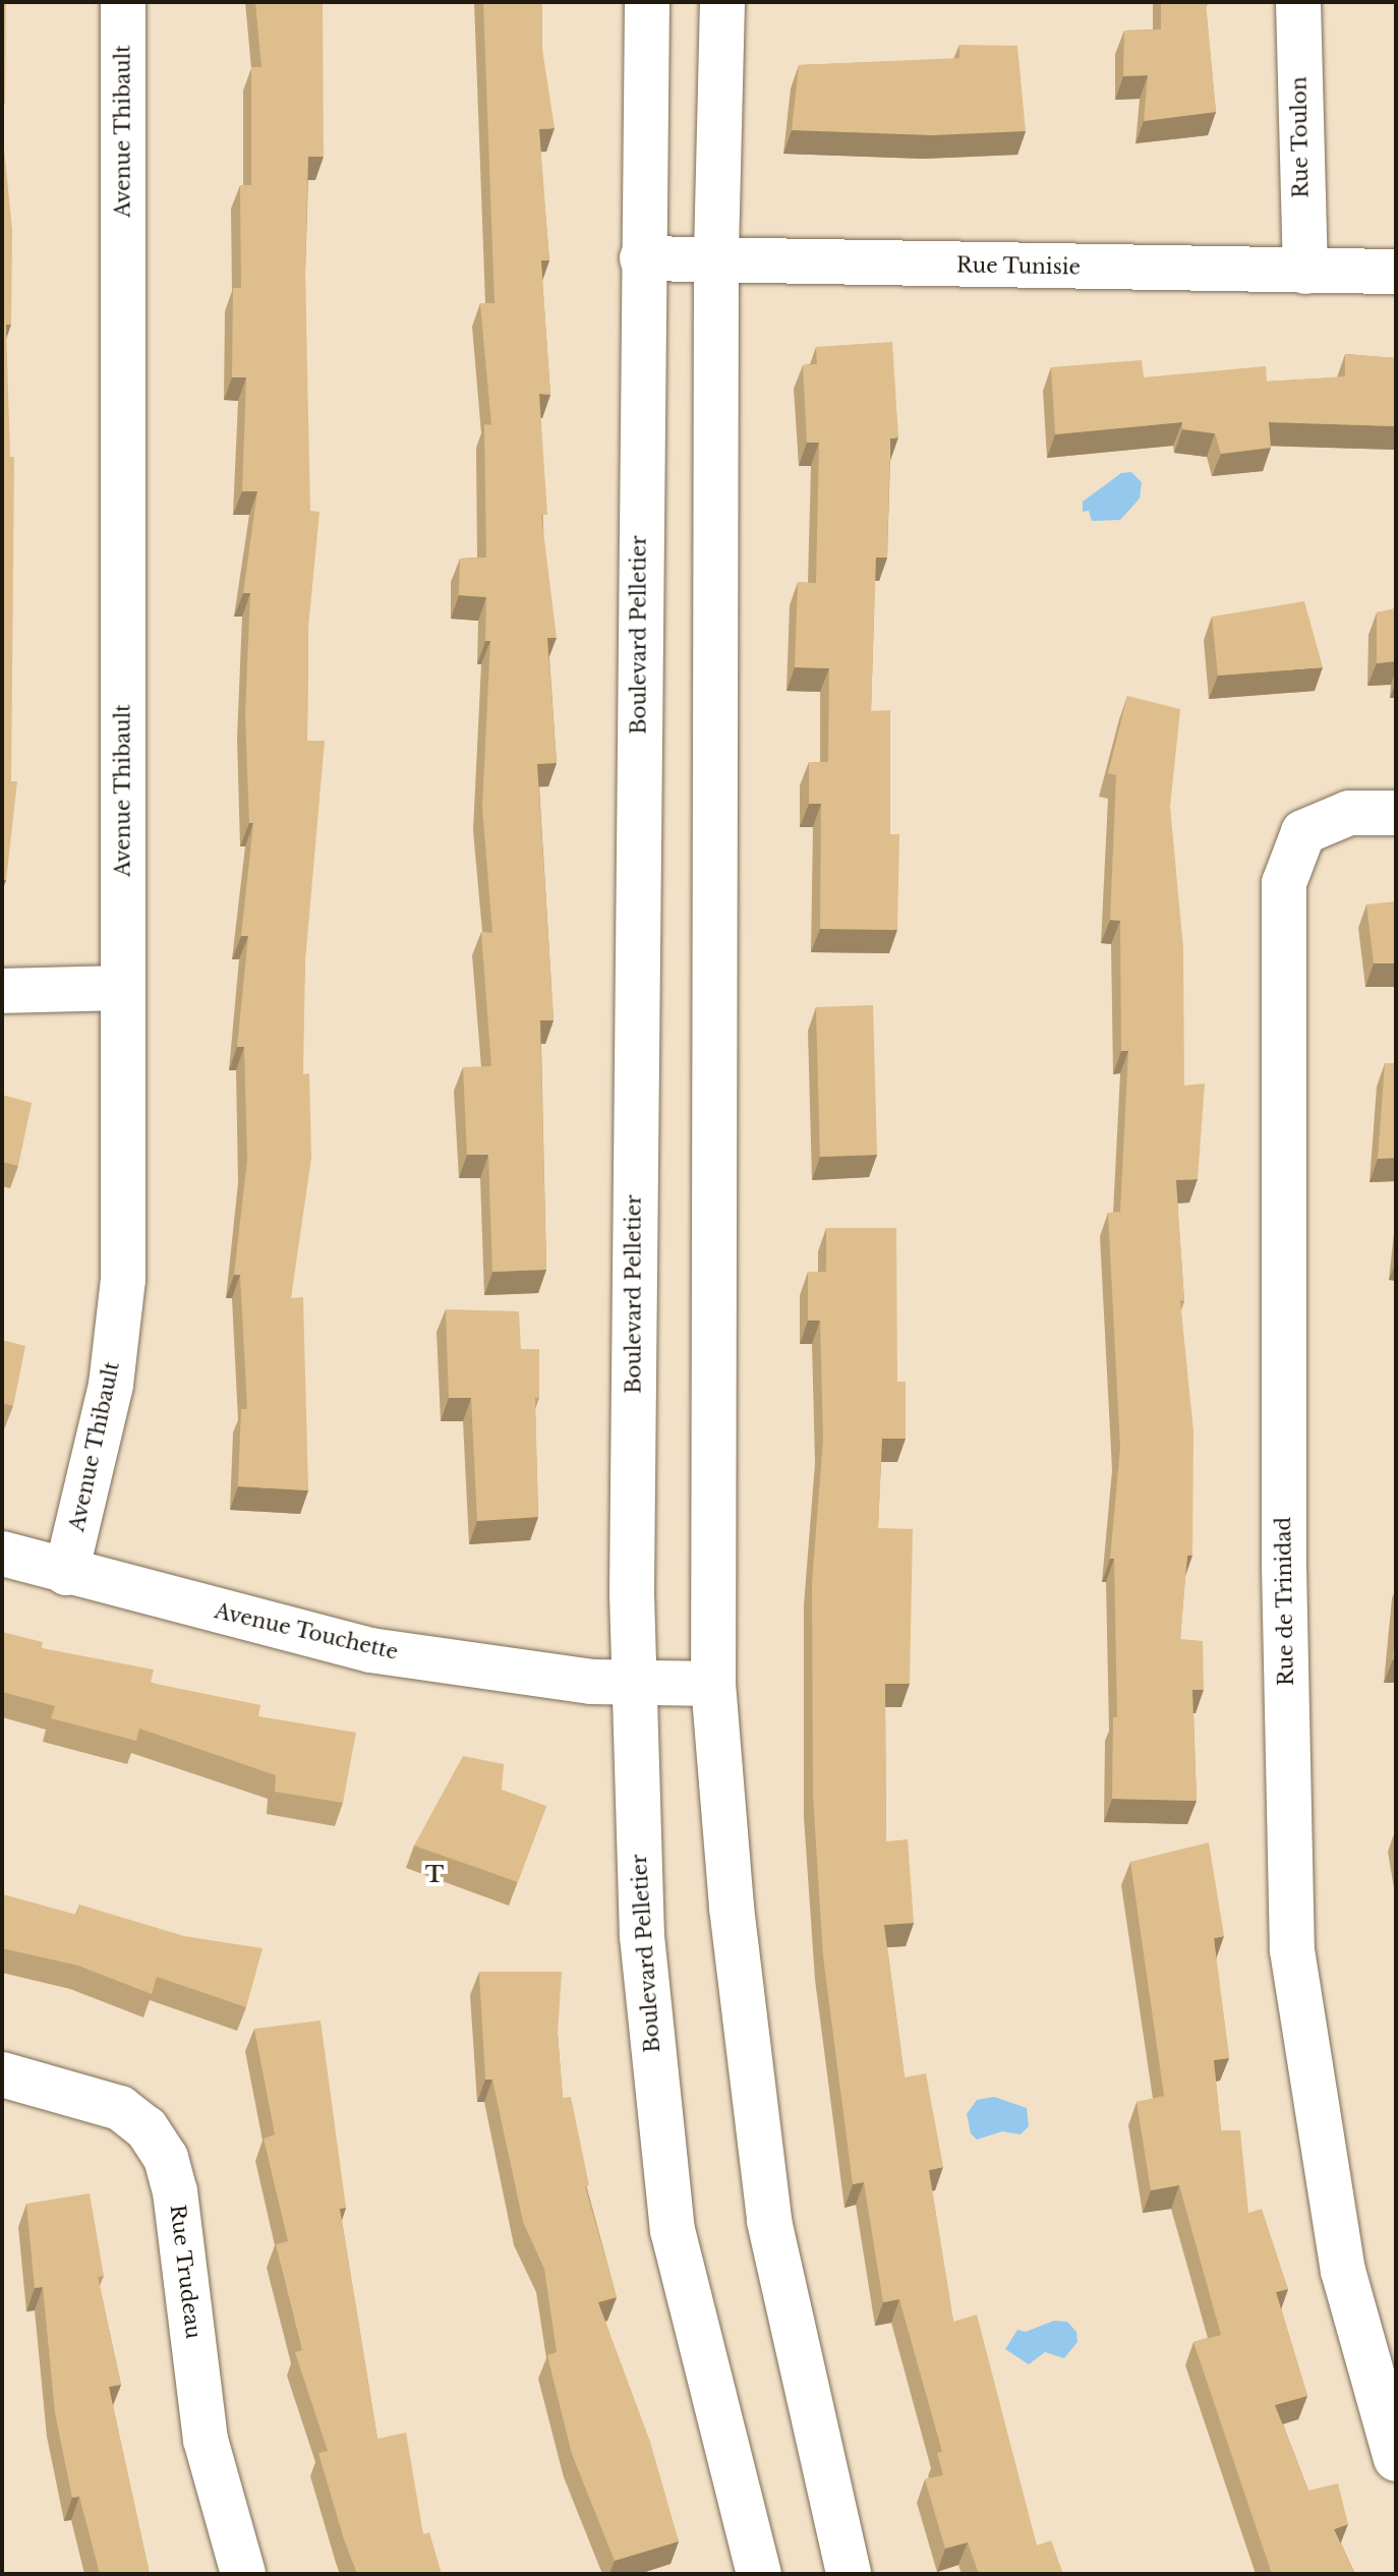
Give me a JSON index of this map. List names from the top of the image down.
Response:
{
  "streets": {
    "street": [
      "Avenue Thibault",
      "Rue Toulon",
      "Rue Tunisie",
      "Boulevard Pelletier",
      "Rue de Trinidad",
      "Avenue Touchette",
      "Rue Trudeau"
    ]
  },
  "crossings": [
    ["Avenue Thibault", "Avenue Touchette"],
    ["Rue Toulon", "Rue Tunisie"],
    ["Rue Tunisie", "Boulevard Pelletier"],
    ["Boulevard Pelletier", "Avenue Touchette"]
  ],
  "districts": ["T"]
}
